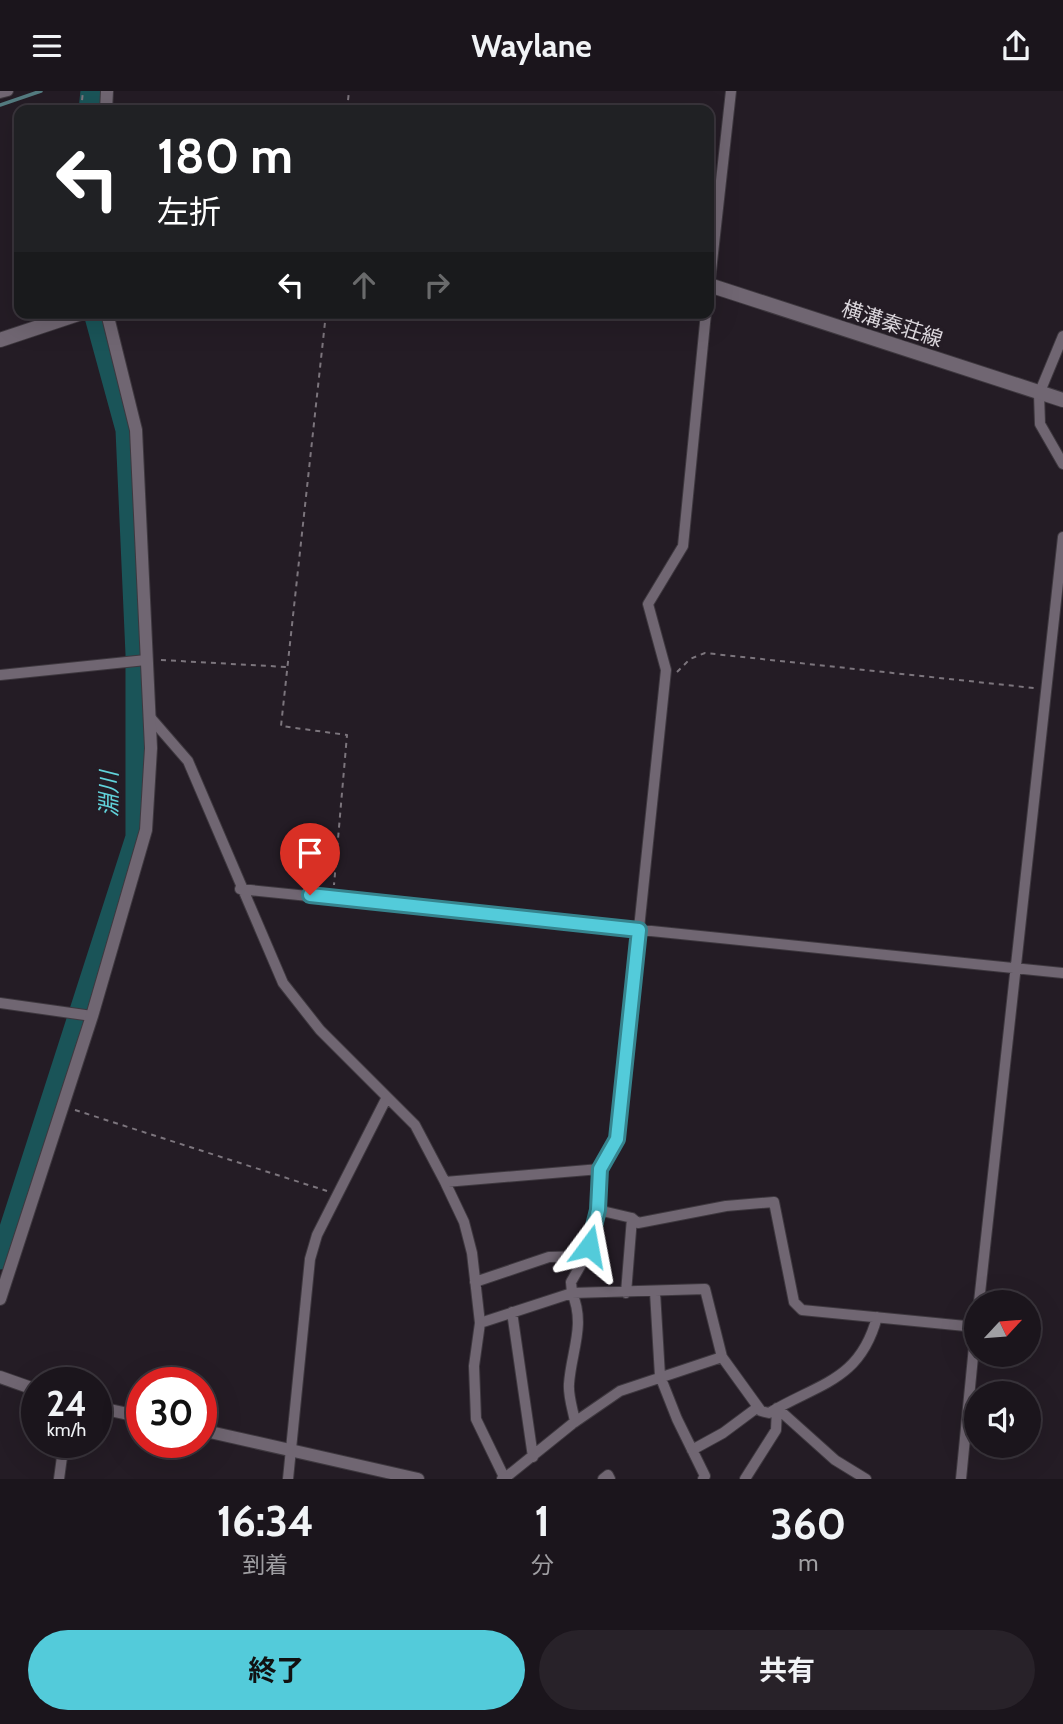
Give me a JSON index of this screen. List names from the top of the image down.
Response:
{
  "streets": {
    "main road": ["横溝秦荘線"]
  },
  "water": ["淵川"],
  "north": "top right",
  "page": {
    "header": "Waylane",
    "turn": ["180 m", "左折"],
    "speed": "24 km/h",
    "limit": "30",
    "eta": [
      "16:34",
      "到着",
      "1",
      "分",
      "360",
      "m"
    ],
    "buttons": ["終了", "共有"]
  }
}
